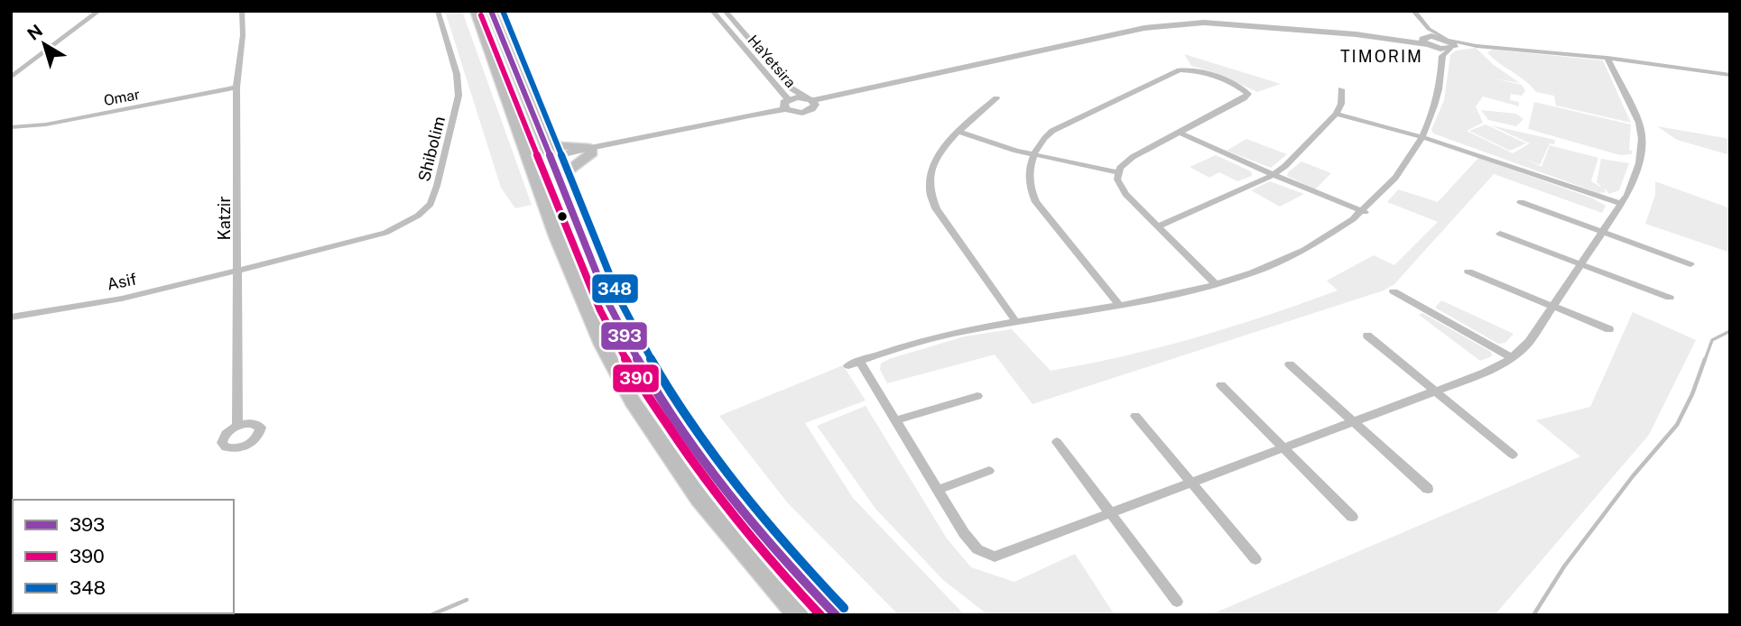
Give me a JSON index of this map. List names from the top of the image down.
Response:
{
  "streets": {
    "street": [
      "HaYetsira",
      "Omar",
      "Shibolim",
      "Katzir",
      "Asif"
    ]
  },
  "crossings": [
    ["Omar", "Katzir"],
    ["Shibolim", "Katzir"],
    ["Shibolim", "Asif"],
    ["Katzir", "Asif"]
  ],
  "districts": ["TIMORIM"],
  "lines": ["transit line 393", "transit line 348", "transit line 390"],
  "legend": ["393", "390", "348"],
  "north": "top left"
}
